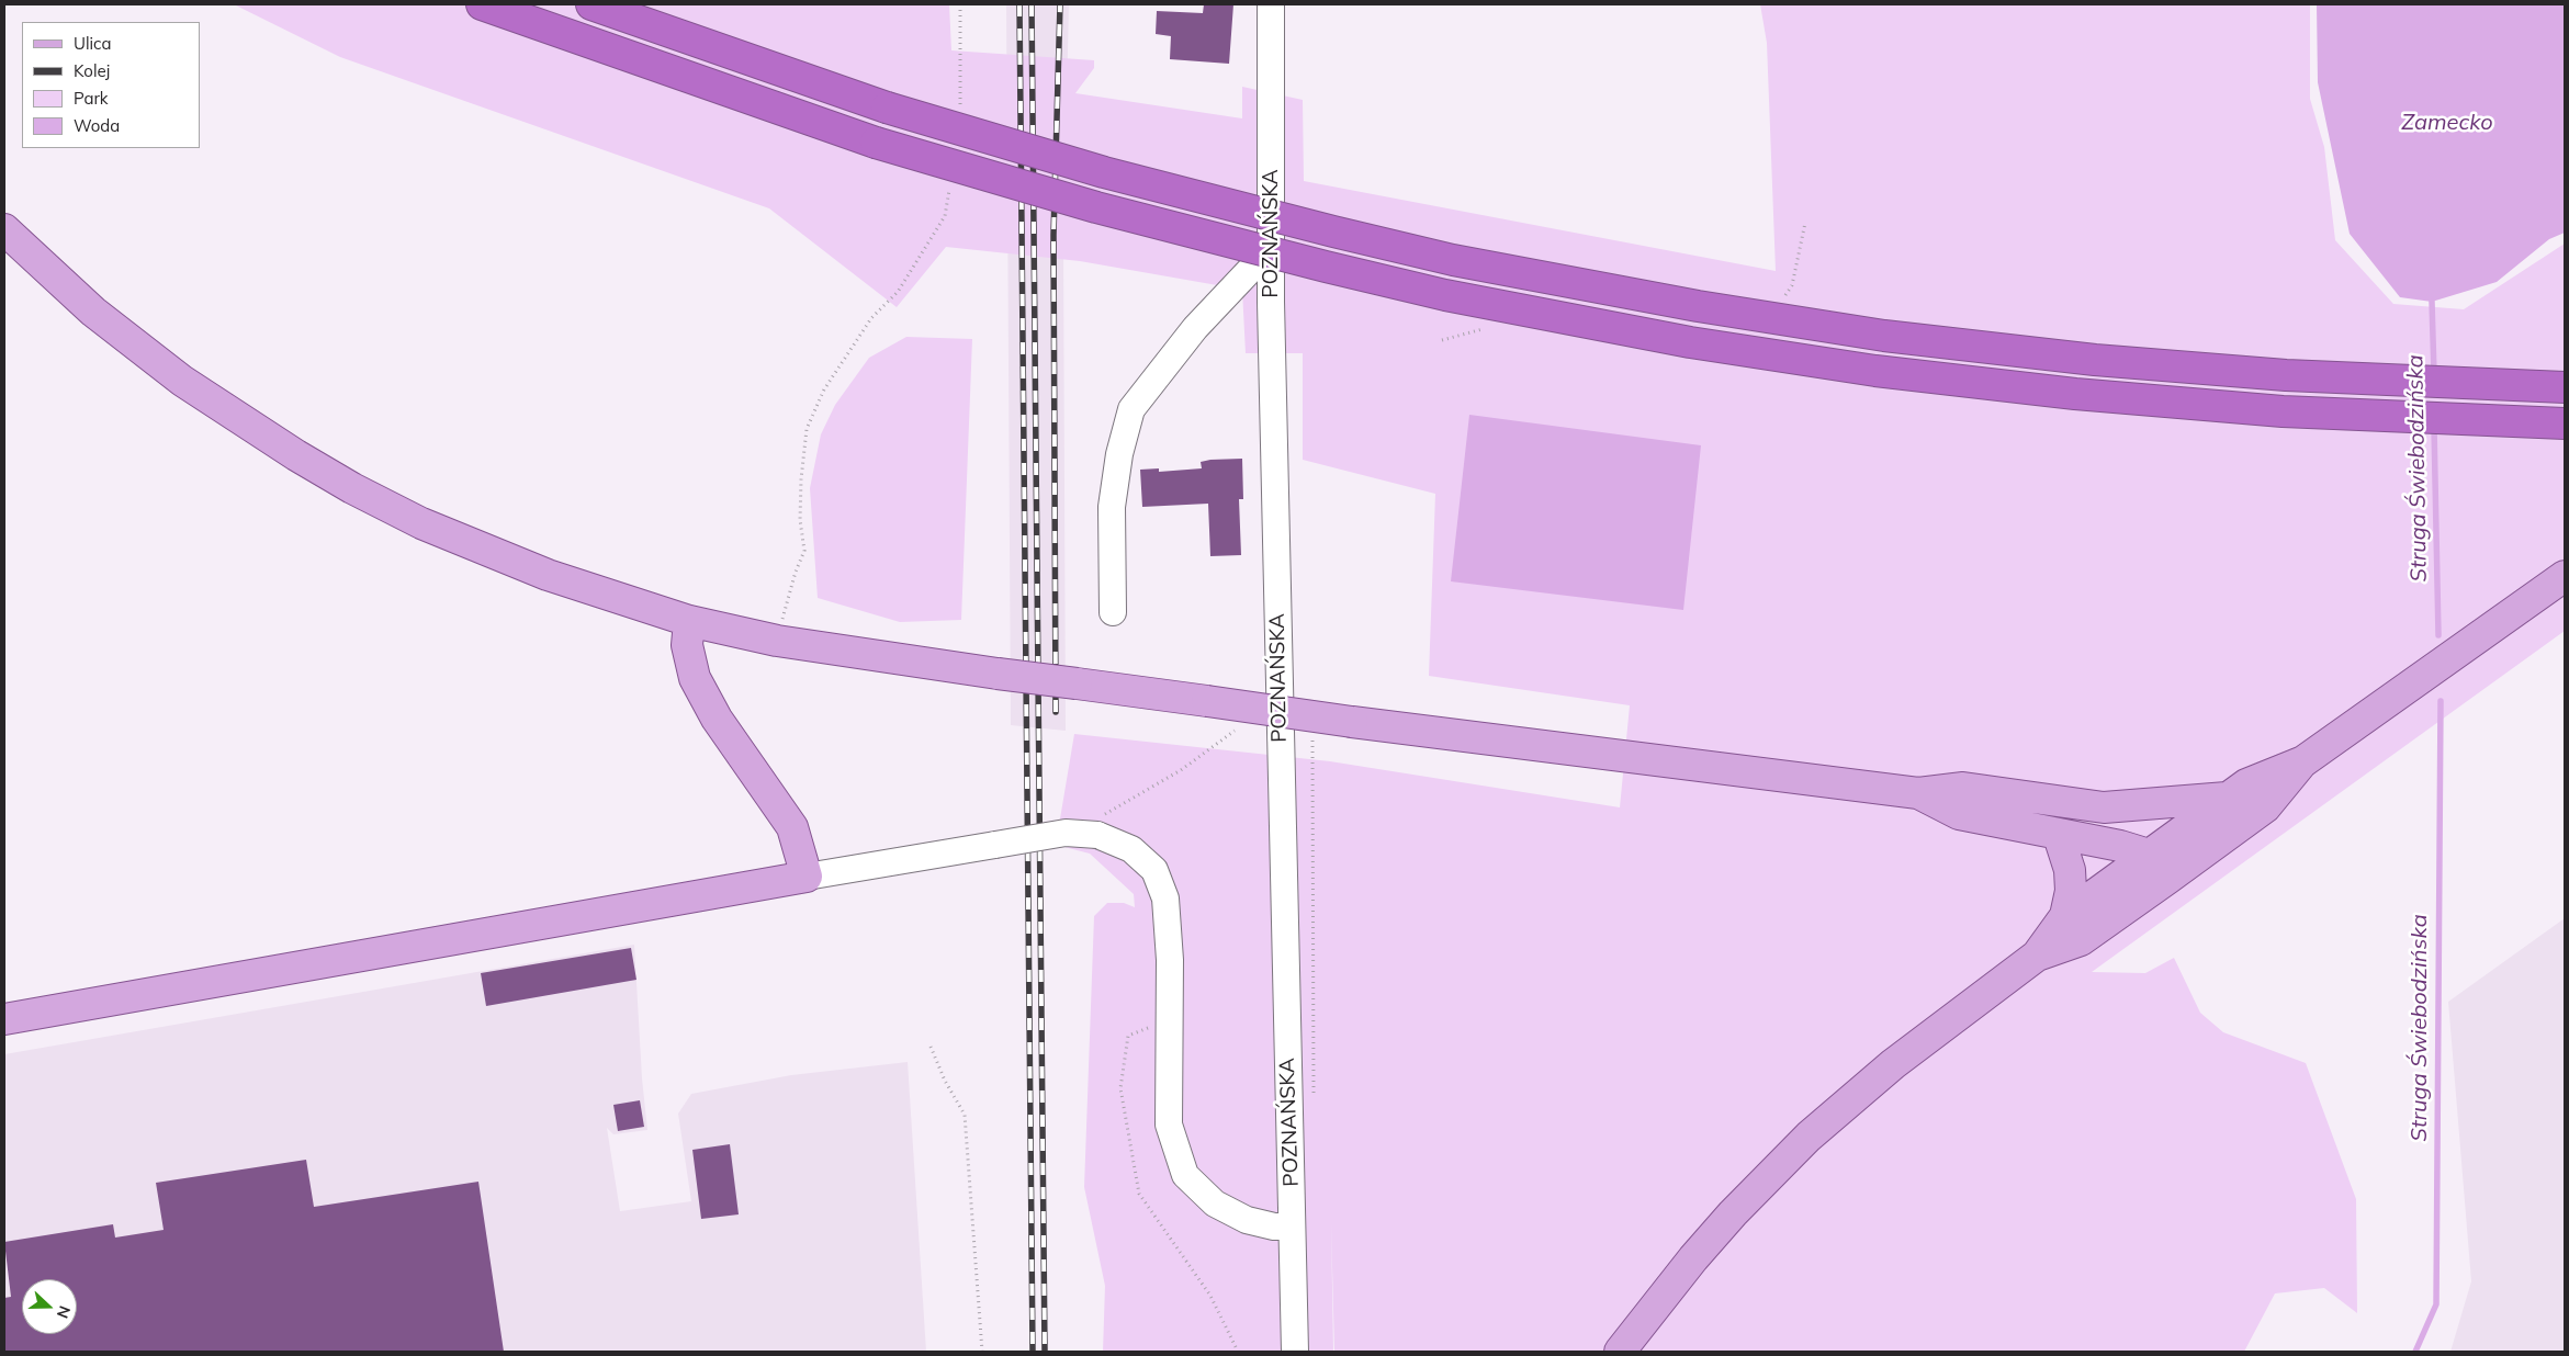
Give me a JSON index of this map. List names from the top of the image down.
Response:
{
  "streets": {
    "street": ["POZNAŃSKA"]
  },
  "water": ["Zamecko", "Struga Świebodzińska"],
  "legend": [
    "Ulica",
    "Kolej",
    "Park",
    "Woda"
  ],
  "north": "right"
}
